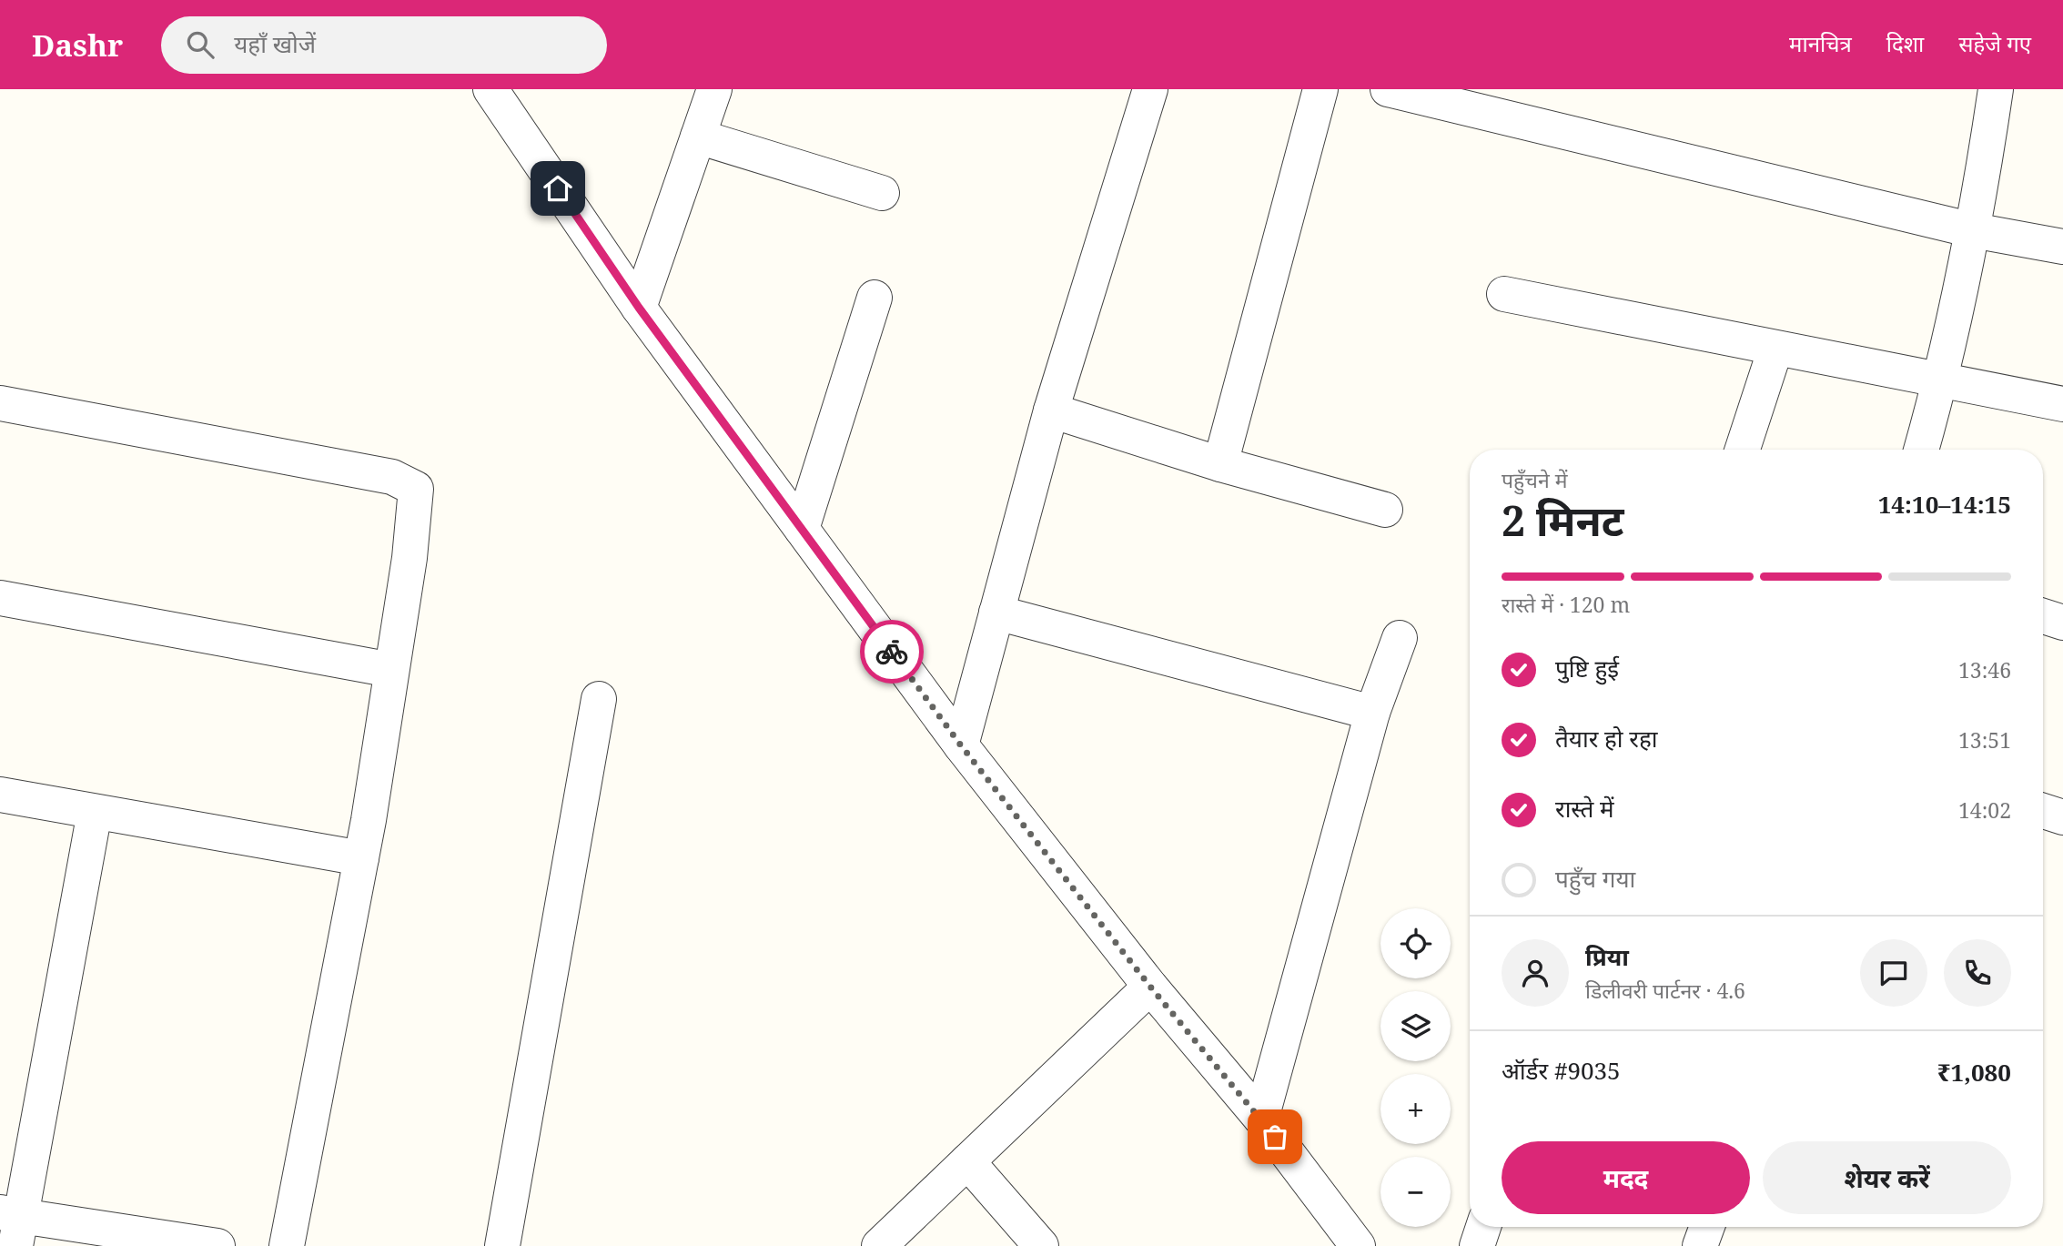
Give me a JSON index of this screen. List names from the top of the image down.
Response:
{
  "page": {
    "header": "Dashr",
    "search": "यहाँ खोजें",
    "nav": ["मानचित्र", "दिशा", "सहेजे गए"],
    "heading": ["2 मिनट", "पहुँचने में", "14:10–14:15"],
    "panel": [
      "प्रिया",
      "डिलीवरी पार्टनर · 4.6",
      "ऑर्डर #9035",
      "₹1,080"
    ],
    "bar": "रास्ते में · 120 m",
    "list": [
      ["पुष्टि हुई", "13:46"],
      ["तैयार हो रहा", "13:51"],
      ["रास्ते में", "14:02"],
      "पहुँच गया"
    ],
    "map_buttons": ["+", "−"],
    "buttons": ["मदद", "शेयर करें"]
  }
}
